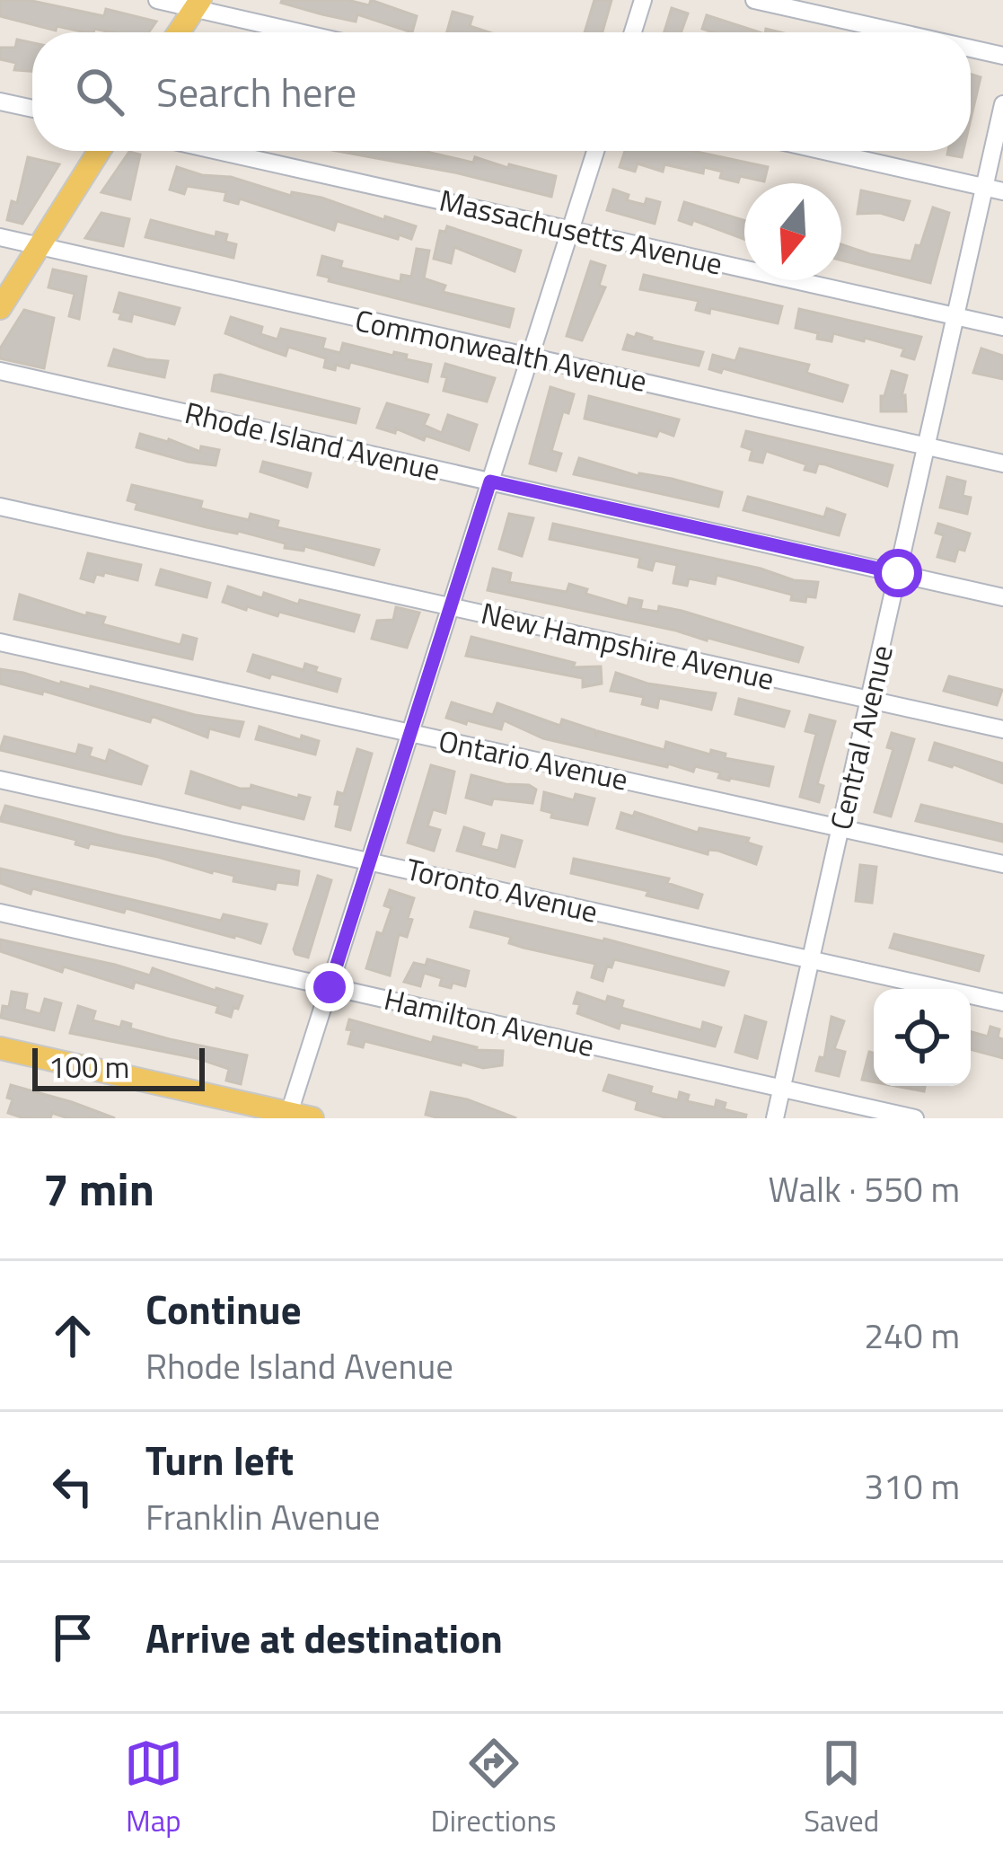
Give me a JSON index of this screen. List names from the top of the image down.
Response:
{
  "streets": {
    "street": [
      "Massachusetts Avenue",
      "Commonwealth Avenue",
      "Rhode Island Avenue",
      "New Hampshire Avenue",
      "Central Avenue",
      "Ontario Avenue",
      "Toronto Avenue",
      "Hamilton Avenue"
    ]
  },
  "crossings": [
    ["Massachusetts Avenue", "Central Avenue"],
    ["Commonwealth Avenue", "Central Avenue"],
    ["Rhode Island Avenue", "Central Avenue"],
    ["New Hampshire Avenue", "Central Avenue"],
    ["Central Avenue", "Ontario Avenue"],
    ["Central Avenue", "Toronto Avenue"],
    ["Central Avenue", "Hamilton Avenue"]
  ],
  "scale_bar": "100 m",
  "north": "bottom",
  "page": {
    "search": "Search here",
    "scale": "100 m",
    "heading": ["7 min", "Walk · 550 m"],
    "list": [
      ["Continue", "Rhode Island Avenue", "240 m"],
      ["Turn left", "Franklin Avenue", "310 m"],
      "Arrive at destination"
    ],
    "nav": ["Map", "Directions", "Saved"]
  }
}
